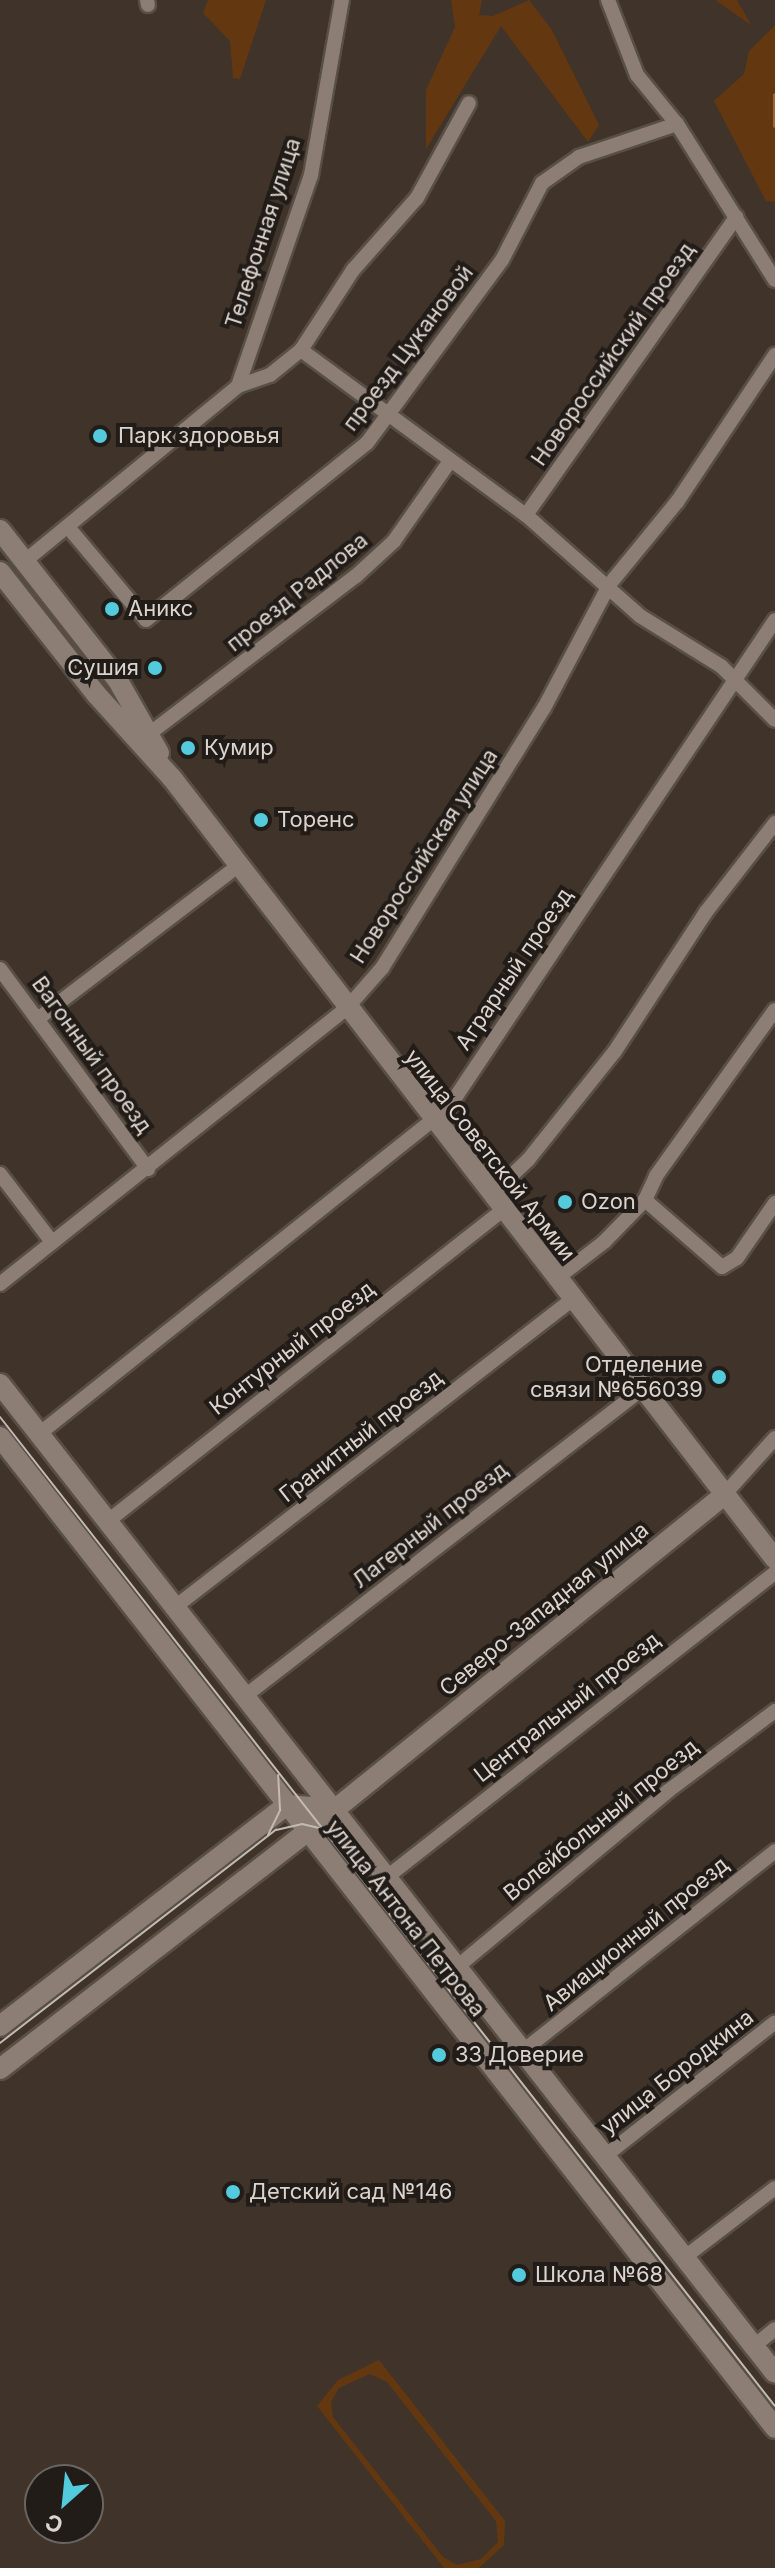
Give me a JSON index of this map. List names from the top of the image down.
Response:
{
  "streets": {
    "main road": ["улица Советской Армии", "Северо-Западная улица", "улица Антона Петрова"],
    "street": [
      "Телефонная улица",
      "проезд Цукановой",
      "Новороссийский проезд",
      "проезд Радлова",
      "Новороссийская улица",
      "Аграрный проезд",
      "Вагонный проезд",
      "Контурный проезд",
      "Гранитный проезд",
      "Лагерный проезд",
      "Центральный проезд",
      "Волейбольный проезд",
      "Авиационный проезд",
      "улица Бородкина"
    ]
  },
  "crossings": [
    ["проезд Радлова", "улица Советской Армии"],
    ["Новороссийская улица", "Вагонный проезд"],
    ["Новороссийская улица", "улица Советской Армии"],
    ["Аграрный проезд", "улица Советской Армии"],
    ["Аграрный проезд", "улица Антона Петрова"],
    ["улица Советской Армии", "Контурный проезд"],
    ["улица Советской Армии", "Гранитный проезд"],
    ["улица Советской Армии", "Лагерный проезд"],
    ["улица Советской Армии", "Северо-Западная улица"],
    ["Контурный проезд", "улица Антона Петрова"],
    ["Гранитный проезд", "улица Антона Петрова"],
    ["Лагерный проезд", "улица Антона Петрова"],
    ["Северо-Западная улица", "улица Антона Петрова"],
    ["Центральный проезд", "улица Антона Петрова"],
    ["Волейбольный проезд", "улица Антона Петрова"],
    ["улица Антона Петрова", "Авиационный проезд"],
    ["улица Антона Петрова", "улица Бородкина"]
  ],
  "places": [
    "Парк здоровья",
    "Аникс",
    "Сушия",
    "Кумир",
    "Торенс",
    "Ozon",
    "Отделение связи №656039",
    "33 Доверие",
    "Детский сад №146",
    "Школа №68"
  ],
  "north": "bottom left"
}
